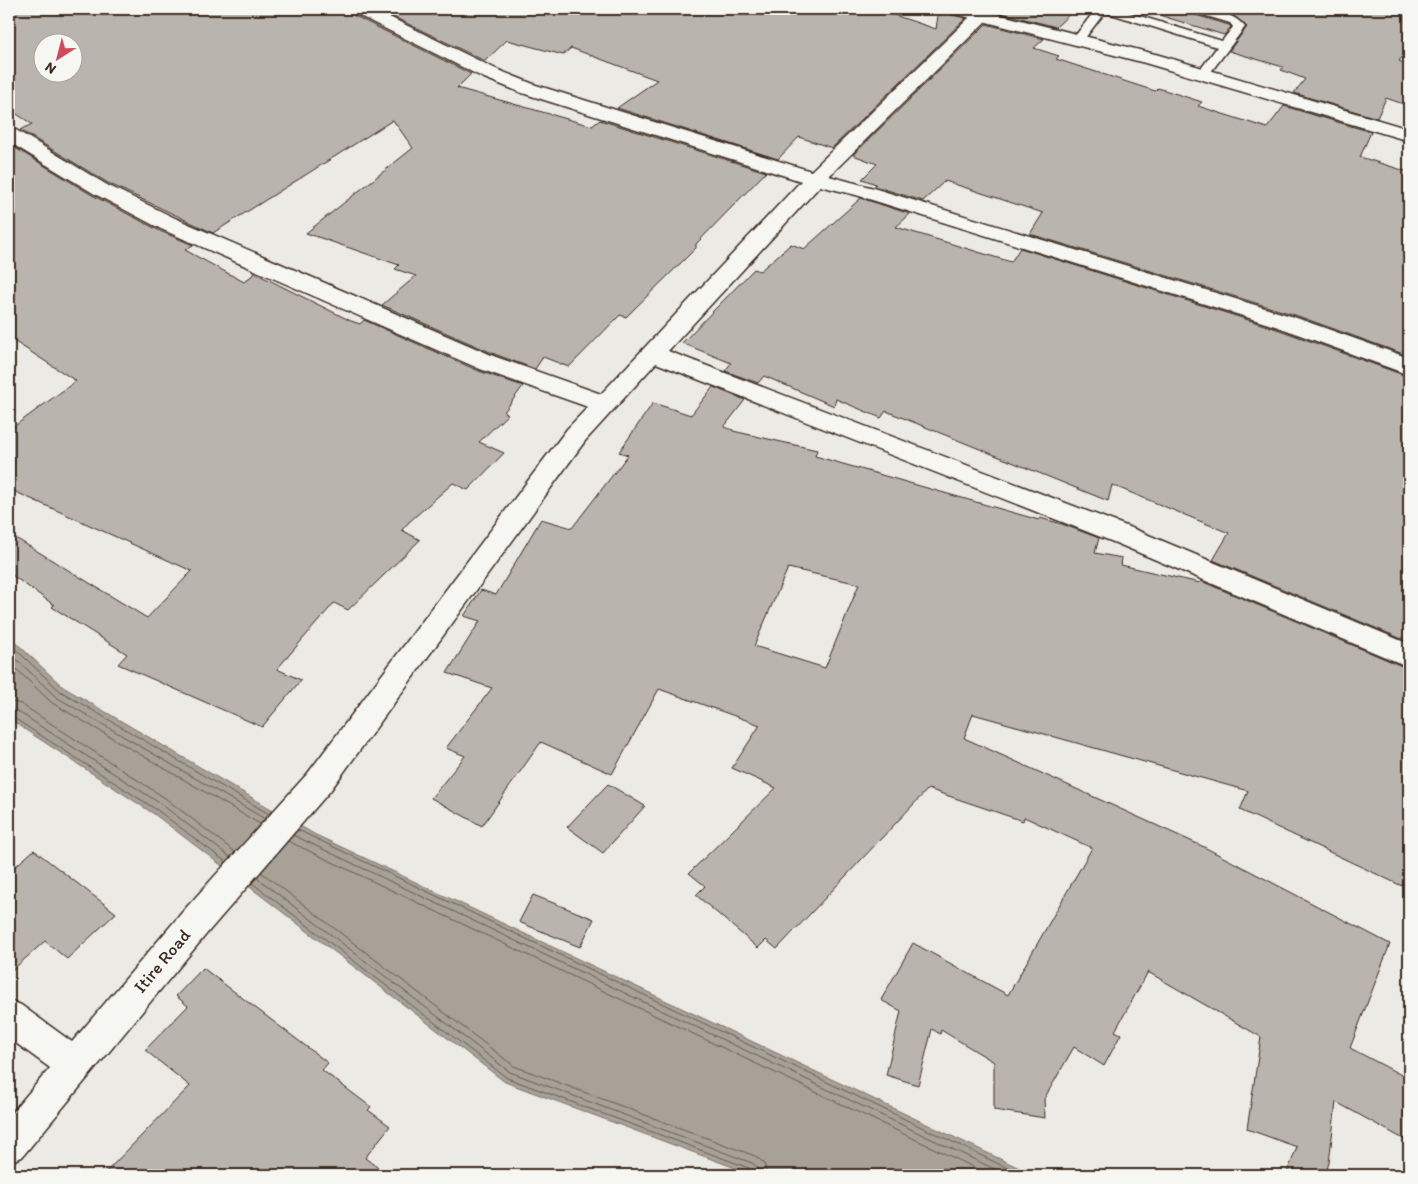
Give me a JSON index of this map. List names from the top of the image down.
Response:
{
  "streets": {
    "street": ["Itire Road"]
  },
  "north": "bottom left"
}
